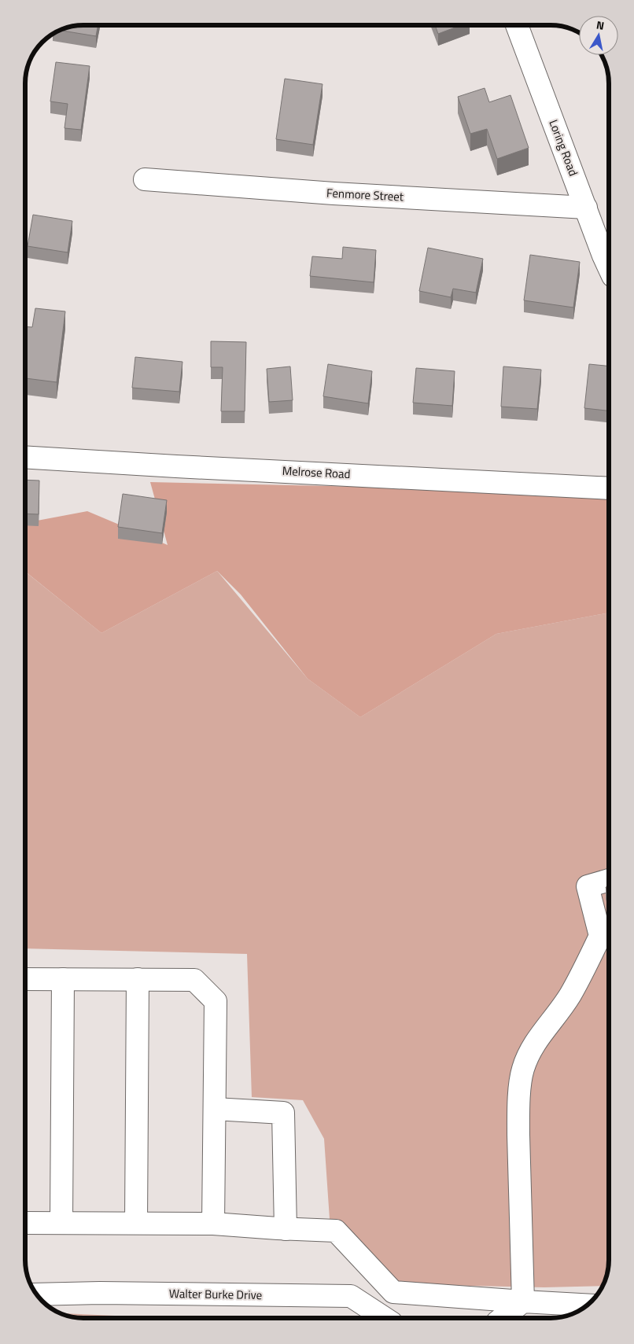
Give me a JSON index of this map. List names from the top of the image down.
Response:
{
  "streets": {
    "street": [
      "Loring Road",
      "Fenmore Street",
      "Melrose Road",
      "Walter Burke Drive"
    ]
  },
  "crossings": [
    ["Loring Road", "Fenmore Street"]
  ],
  "north": "top"
}
